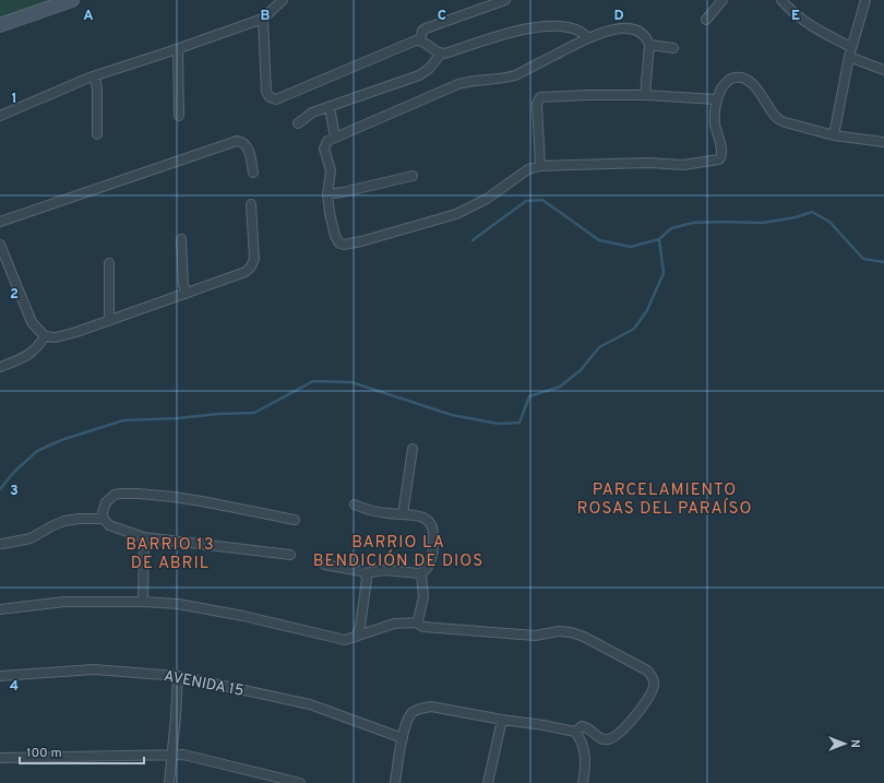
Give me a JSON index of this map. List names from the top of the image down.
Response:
{
  "streets": {
    "street": ["AVENIDA 15"]
  },
  "districts": ["PARCELAMIENTO ROSAS DEL PARAÍSO", "BARRIO LA BENDICIÓN DE DIOS", "BARRIO 13 DE ABRIL"],
  "scale_bar": "100 m",
  "north": "right",
  "grid": {
    "columns": [
      "A",
      "B",
      "C",
      "D",
      "E"
    ],
    "rows": [
      "1",
      "2",
      "3",
      "4"
    ]
  }
}
